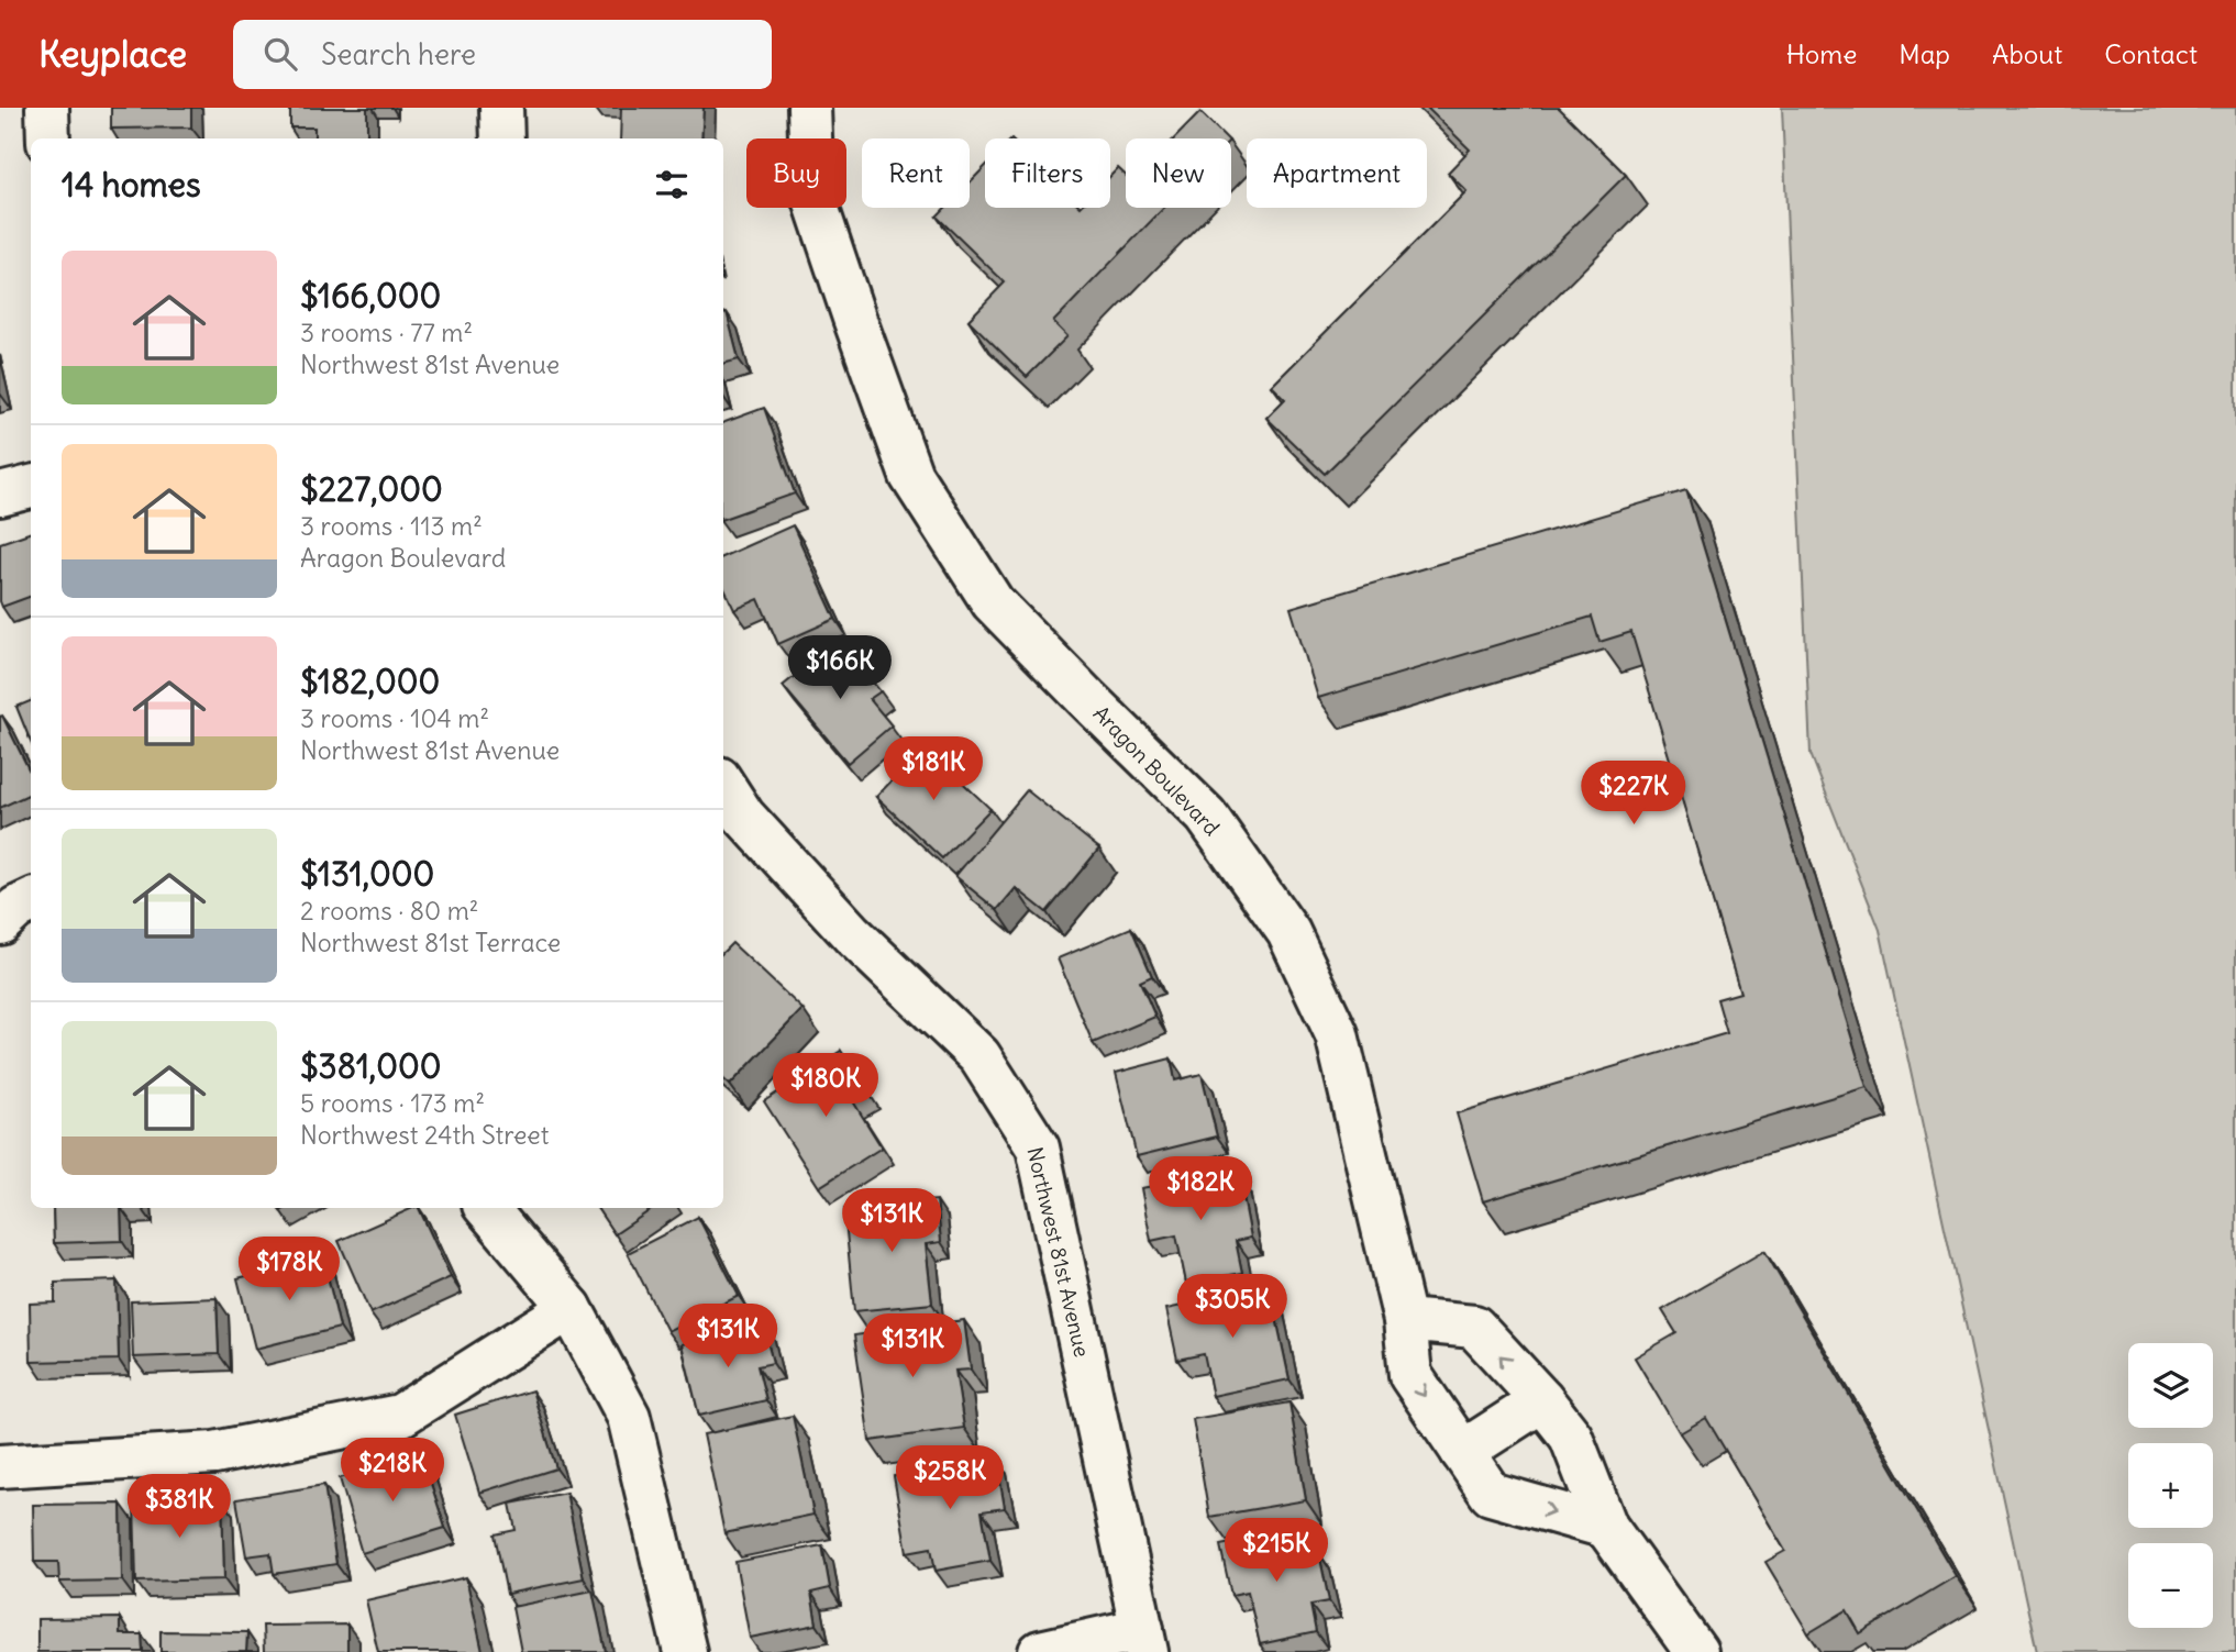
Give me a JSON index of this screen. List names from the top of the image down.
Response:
{
  "streets": {
    "street": ["Aragon Boulevard", "Northwest 81st Avenue"]
  },
  "page": {
    "header": "Keyplace",
    "search": "Search here",
    "nav": [
      "Home",
      "Map",
      "About",
      "Contact"
    ],
    "chip": [
      "Buy",
      "Rent",
      "Filters",
      "New",
      "Apartment"
    ],
    "heading": "14 homes",
    "list": [
      {
        "name": "$166,000",
        "note": "3 rooms · 77 m² · Northwest 81st Avenue"
      },
      {
        "name": "$227,000",
        "note": "3 rooms · 113 m² · Aragon Boulevard"
      },
      {
        "name": "$182,000",
        "note": "3 rooms · 104 m² · Northwest 81st Avenue"
      },
      {
        "name": "$131,000",
        "note": "2 rooms · 80 m² · Northwest 81st Terrace"
      },
      {
        "name": "$381,000",
        "note": "5 rooms · 173 m² · Northwest 24th Street"
      }
    ],
    "price": [
      "$166K",
      "$181K",
      "$227K",
      "$180K",
      "$182K",
      "$131K",
      "$178K",
      "$305K",
      "$131K",
      "$131K",
      "$218K",
      "$258K",
      "$381K",
      "$215K"
    ],
    "map_buttons": ["+", "−"]
  }
}
